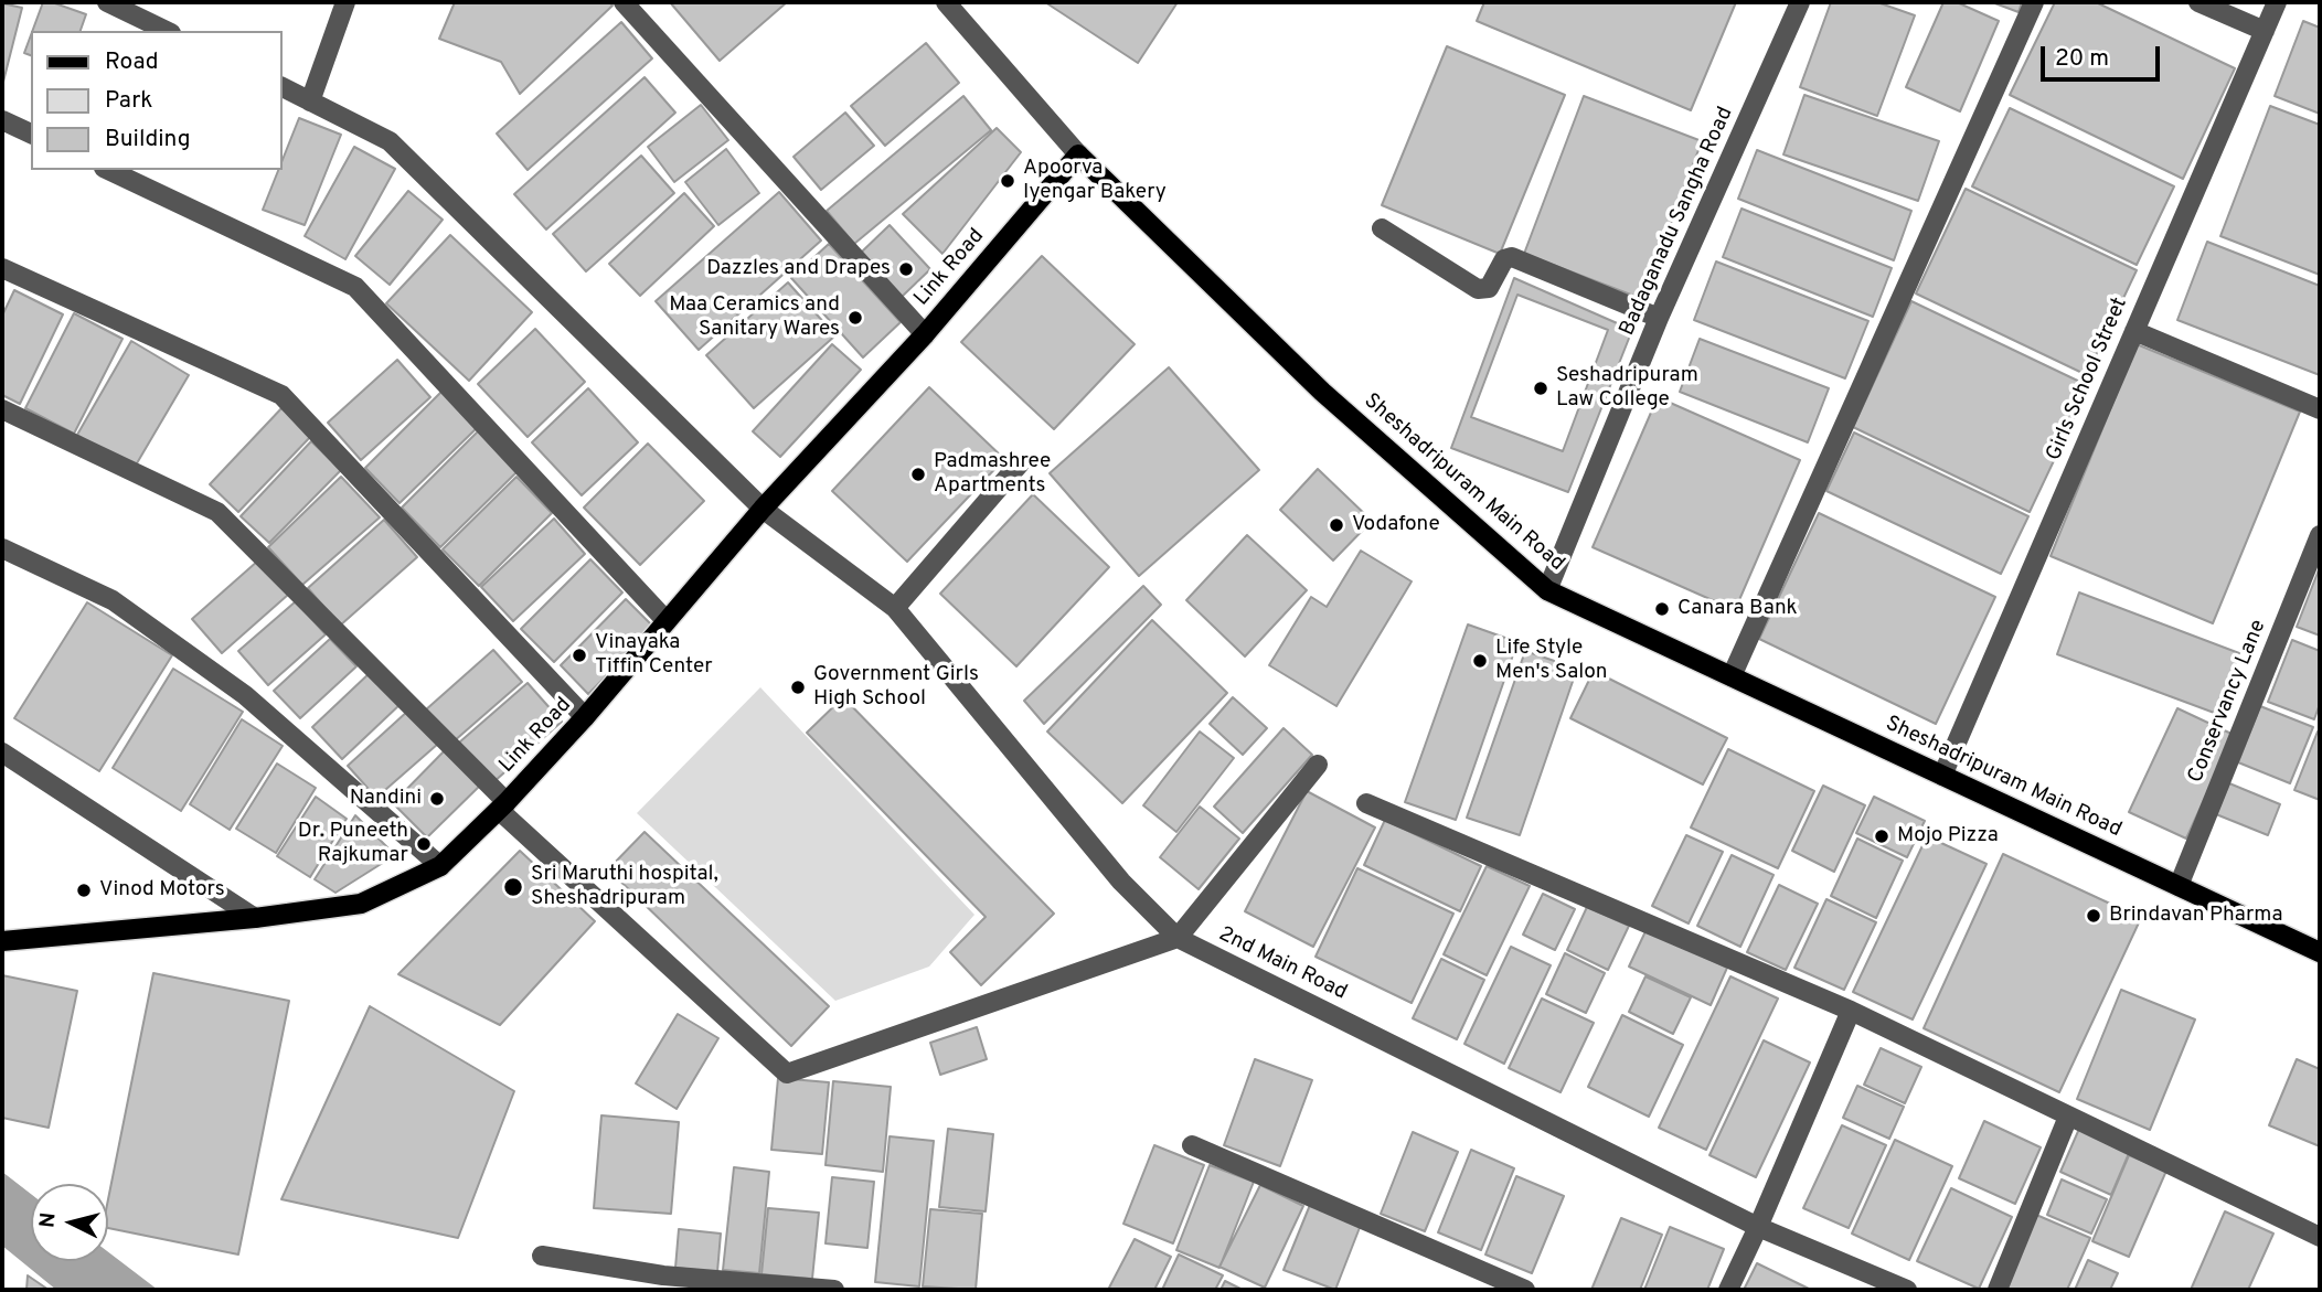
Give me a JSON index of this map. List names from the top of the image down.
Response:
{
  "streets": {
    "main road": ["Link Road", "Sheshadripuram Main Road"],
    "street": [
      "Badaganadu Sangha Road",
      "Girls School Street",
      "Conservancy Lane",
      "2nd Main Road"
    ]
  },
  "crossings": [
    ["Badaganadu Sangha Road", "Sheshadripuram Main Road"],
    ["Link Road", "Sheshadripuram Main Road"],
    ["Link Road", "2nd Main Road"],
    ["Girls School Street", "Sheshadripuram Main Road"],
    ["Sheshadripuram Main Road", "Conservancy Lane"]
  ],
  "places": [
    "Apoorva Iyengar Bakery",
    "Dazzles and Drapes",
    "Maa Ceramics and Sanitary Wares",
    "Seshadripuram Law College",
    "Padmashree Apartments",
    "Vodafone",
    "Canara Bank",
    "Vinayaka Tiffin Center",
    "Life Style Men's Salon",
    "Government Girls High School",
    "Nandini",
    "Mojo Pizza",
    "Dr. Puneeth Rajkumar",
    "Sri Maruthi hospital, Sheshadripuram",
    "Vinod Motors",
    "Brindavan Pharma"
  ],
  "legend": ["Road", "Park", "Building"],
  "scale_bar": "20 m",
  "north": "left"
}
